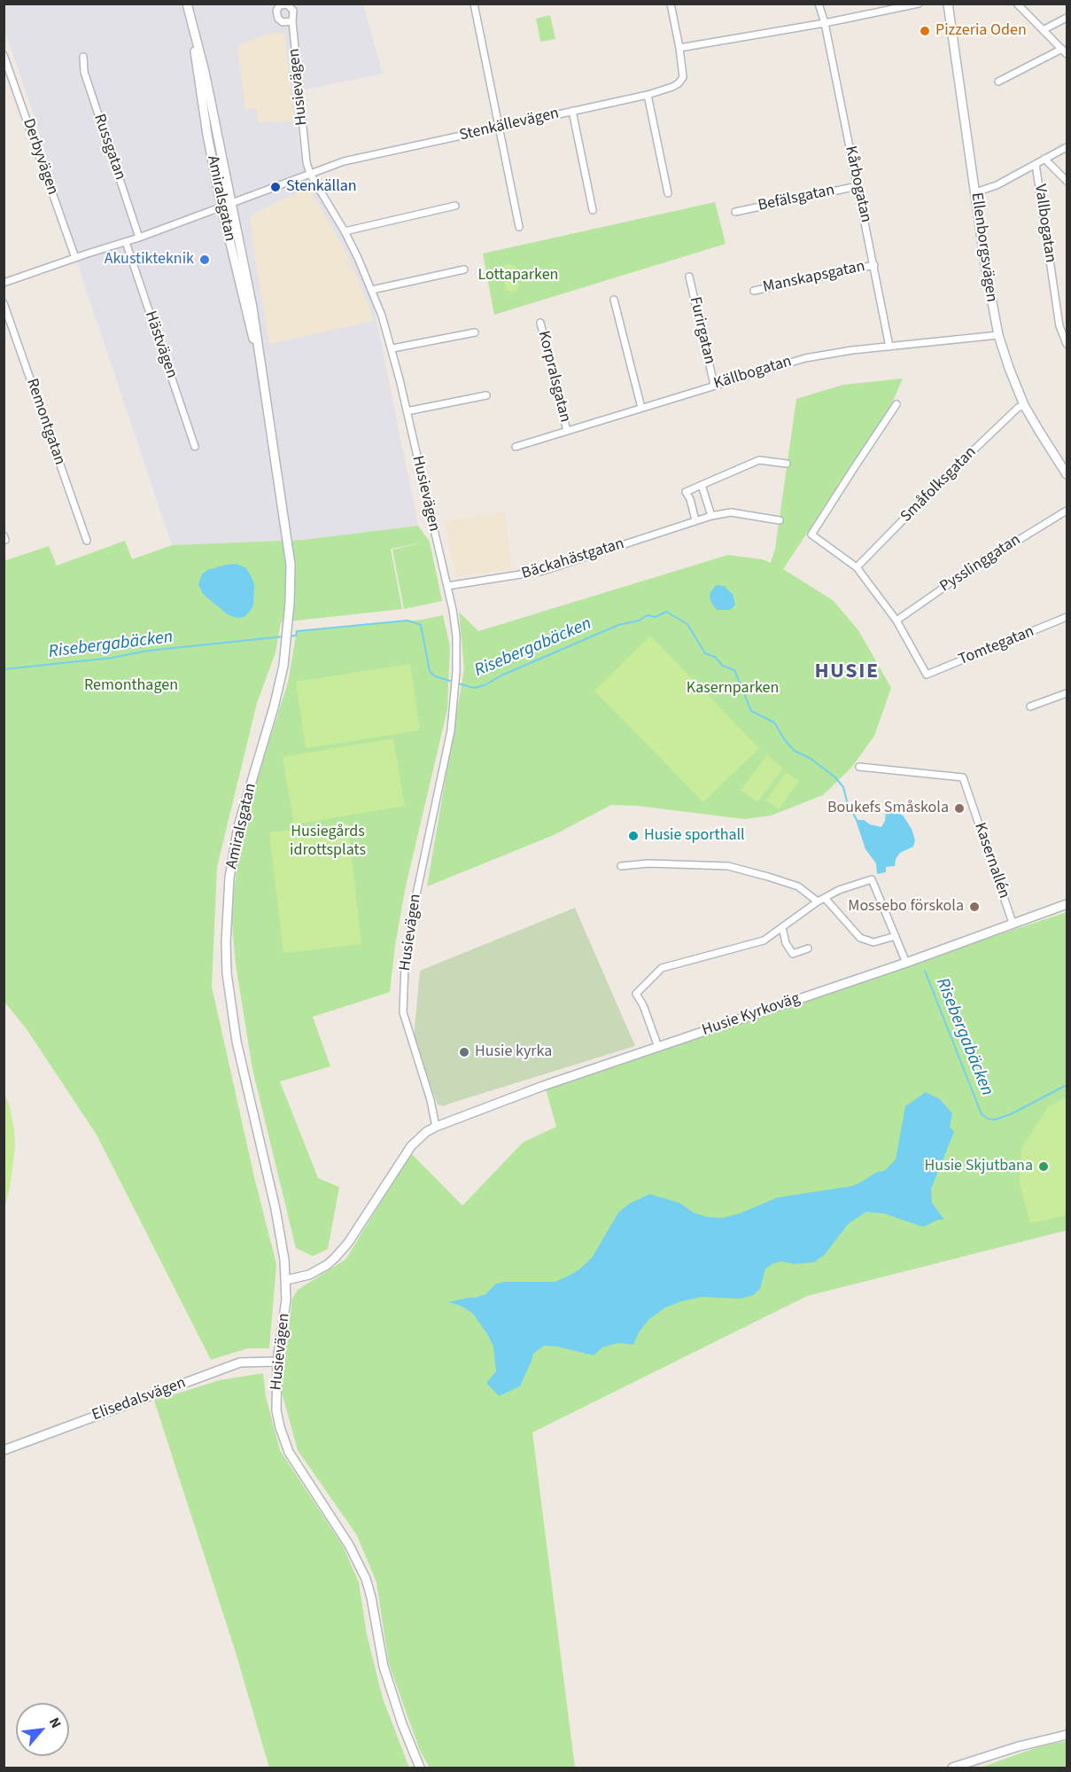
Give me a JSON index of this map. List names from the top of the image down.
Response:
{
  "streets": {
    "street": [
      "Husievägen",
      "Stenkällevägen",
      "Russgatan",
      "Derbyvägen",
      "Kårbogatan",
      "Amiralsgatan",
      "Befälsgatan",
      "Vallbogatan",
      "Ellenborgsvägen",
      "Manskapsgatan",
      "Furirgatan",
      "Hästvägen",
      "Källbogatan",
      "Korpralsgatan",
      "Remontgatan",
      "Småfolksgatan",
      "Bäckahästgatan",
      "Pysslinggatan",
      "Tomtegatan",
      "Kasernallén",
      "Husie Kyrkoväg",
      "Elisedalsvägen"
    ]
  },
  "crossings": [
    ["Husievägen", "Stenkällevägen"],
    ["Husievägen", "Amiralsgatan"],
    ["Husievägen", "Bäckahästgatan"],
    ["Husievägen", "Husie Kyrkoväg"],
    ["Husievägen", "Elisedalsvägen"],
    ["Stenkällevägen", "Russgatan"],
    ["Stenkällevägen", "Derbyvägen"],
    ["Stenkällevägen", "Amiralsgatan"],
    ["Stenkällevägen", "Hästvägen"],
    ["Kårbogatan", "Befälsgatan"],
    ["Kårbogatan", "Manskapsgatan"],
    ["Kårbogatan", "Källbogatan"],
    ["Ellenborgsvägen", "Källbogatan"],
    ["Ellenborgsvägen", "Småfolksgatan"],
    ["Furirgatan", "Källbogatan"],
    ["Källbogatan", "Korpralsgatan"],
    ["Pysslinggatan", "Tomtegatan"],
    ["Kasernallén", "Husie Kyrkoväg"]
  ],
  "districts": ["HUSIE"],
  "water": ["Risebergabäcken"],
  "parks": [
    "Lottaparken",
    "Remonthagen",
    "Kasernparken",
    "Husiegårds idrottsplats"
  ],
  "places": [
    "Pizzeria Oden",
    "Stenkällan",
    "Akustikteknik",
    "Boukefs Småskola",
    "Husie sporthall",
    "Mossebo förskola",
    "Husie kyrka",
    "Husie Skjutbana"
  ],
  "north": "top right"
}
